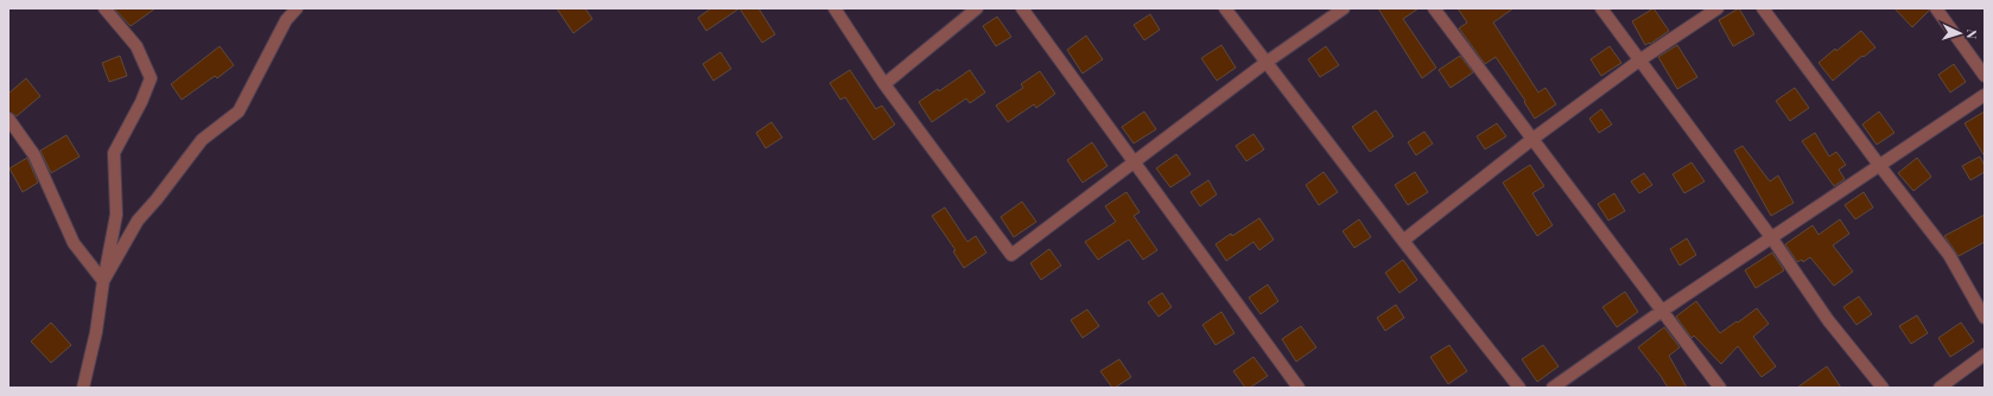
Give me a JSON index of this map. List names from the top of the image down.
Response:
{
  "north": "right"
}
